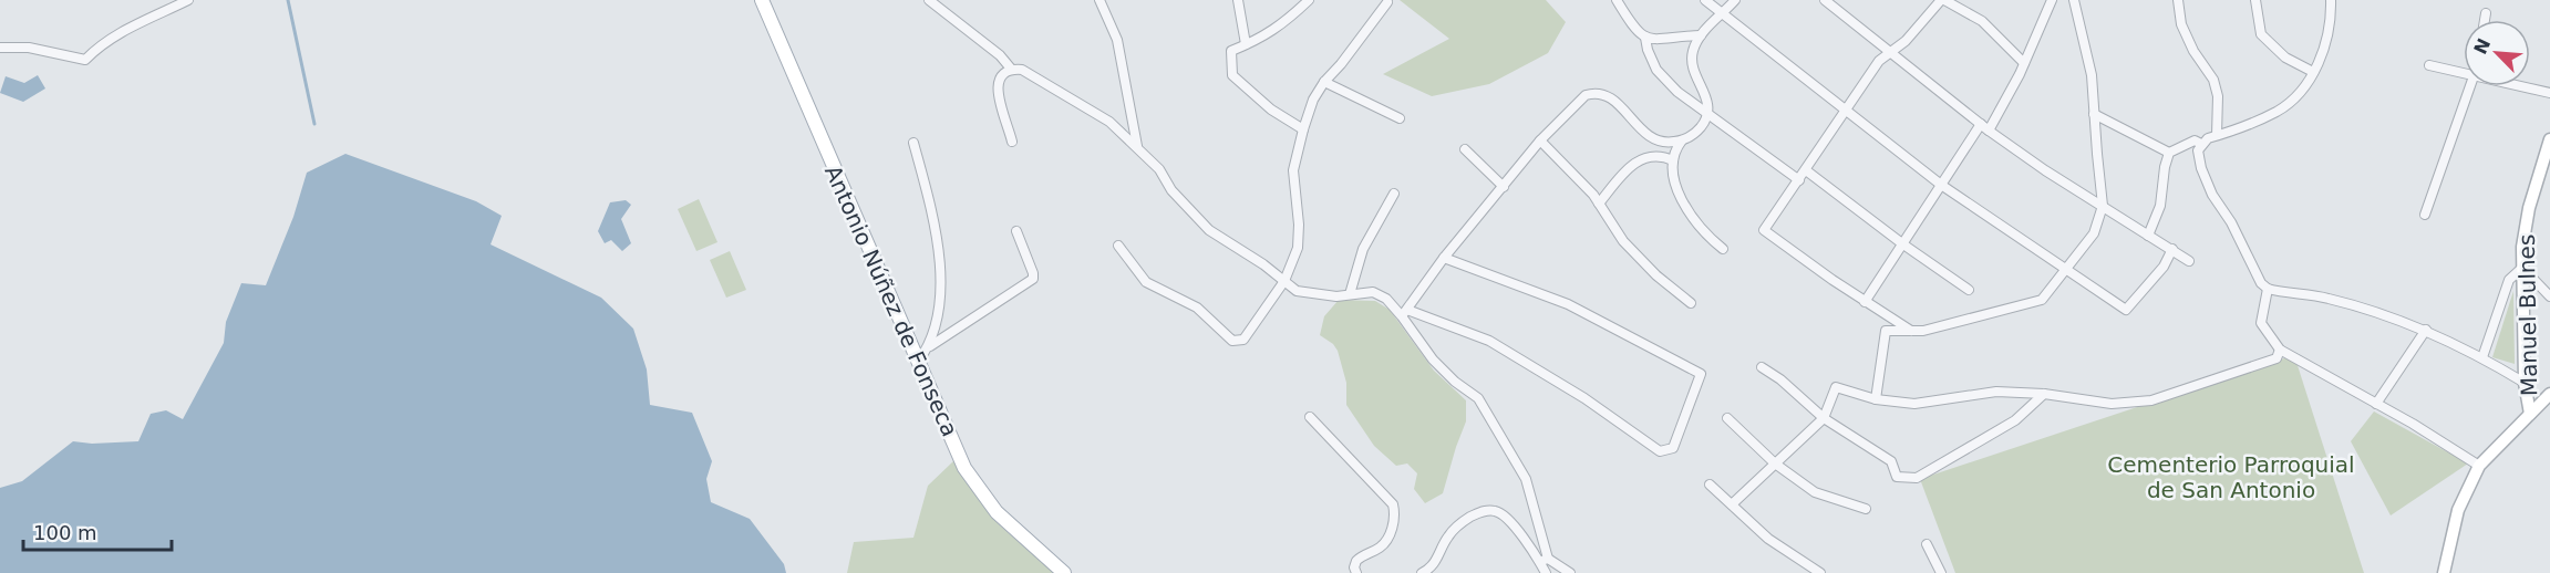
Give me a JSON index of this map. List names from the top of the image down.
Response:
{
  "streets": {
    "main road": ["Antonio Núñez de Fonseca"],
    "street": ["Manuel Bulnes"]
  },
  "parks": ["Cementerio Parroquial de San Antonio"],
  "scale_bar": "100 m",
  "north": "top left"
}
